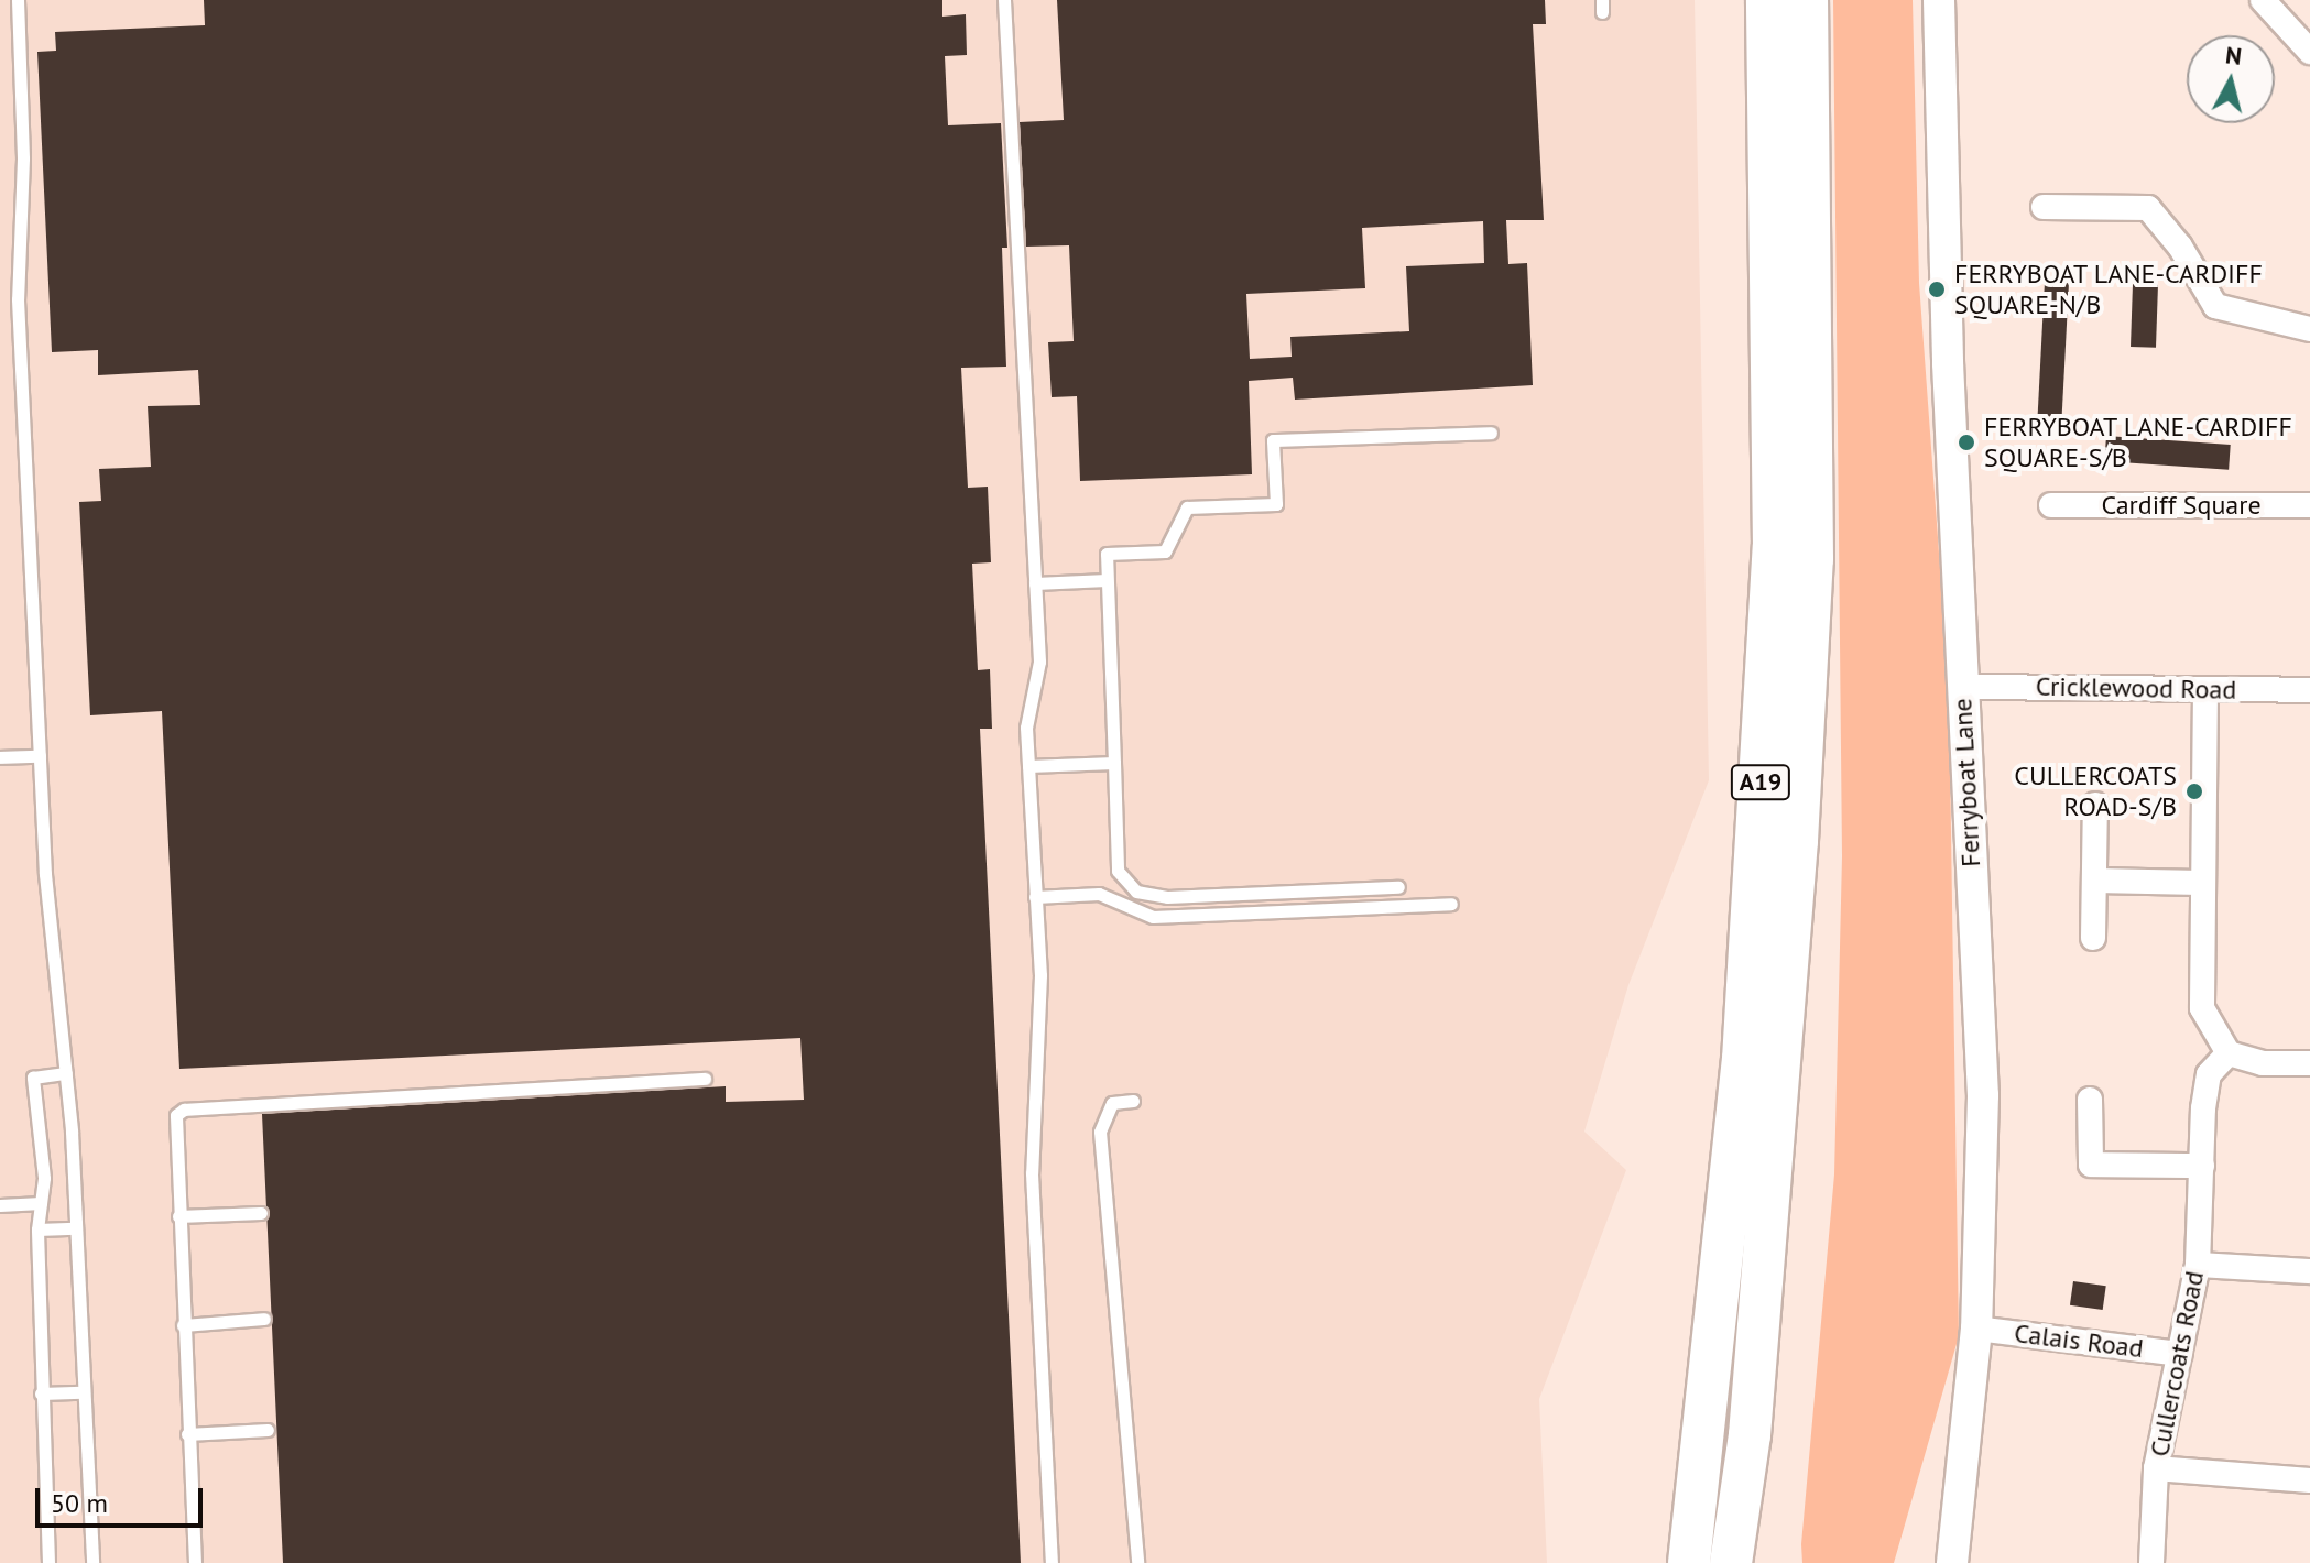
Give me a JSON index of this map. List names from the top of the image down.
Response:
{
  "streets": {
    "highway": ["A19"],
    "street": [
      "Cardiff Square",
      "Cricklewood Road",
      "Ferryboat Lane",
      "Calais Road",
      "Cullercoats Road"
    ]
  },
  "crossings": [
    ["Cricklewood Road", "Ferryboat Lane"],
    ["Ferryboat Lane", "Calais Road"],
    ["Calais Road", "Cullercoats Road"]
  ],
  "places": ["FERRYBOAT LANE-CARDIFF SQUARE-N/B", "FERRYBOAT LANE-CARDIFF SQUARE-S/B", "CULLERCOATS ROAD-S/B"],
  "scale_bar": "50 m",
  "north": "top"
}
